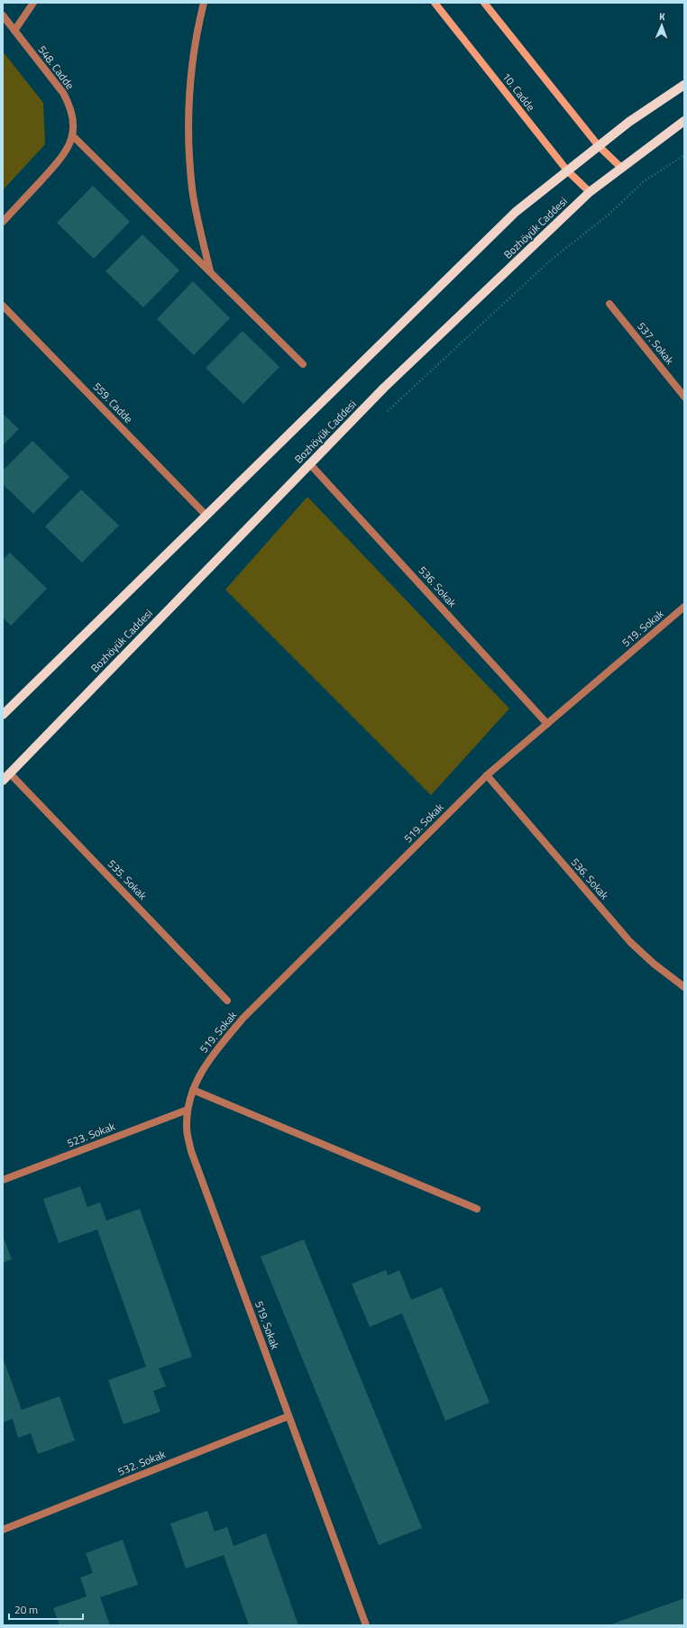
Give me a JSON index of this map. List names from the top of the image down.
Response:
{
  "streets": {
    "main road": ["10. Cadde", "Bozhöyük Caddesi"],
    "street": [
      "548. Cadde",
      "537. Sokak",
      "559. Cadde",
      "536. Sokak",
      "519. Sokak",
      "535. Sokak",
      "523. Sokak",
      "532. Sokak"
    ]
  },
  "crossings": [
    ["10. Cadde", "Bozhöyük Caddesi"],
    ["Bozhöyük Caddesi", "559. Cadde"],
    ["Bozhöyük Caddesi", "536. Sokak"],
    ["Bozhöyük Caddesi", "535. Sokak"],
    ["536. Sokak", "519. Sokak"],
    ["519. Sokak", "523. Sokak"],
    ["519. Sokak", "532. Sokak"]
  ],
  "scale_bar": "20 m",
  "north": "top"
}
